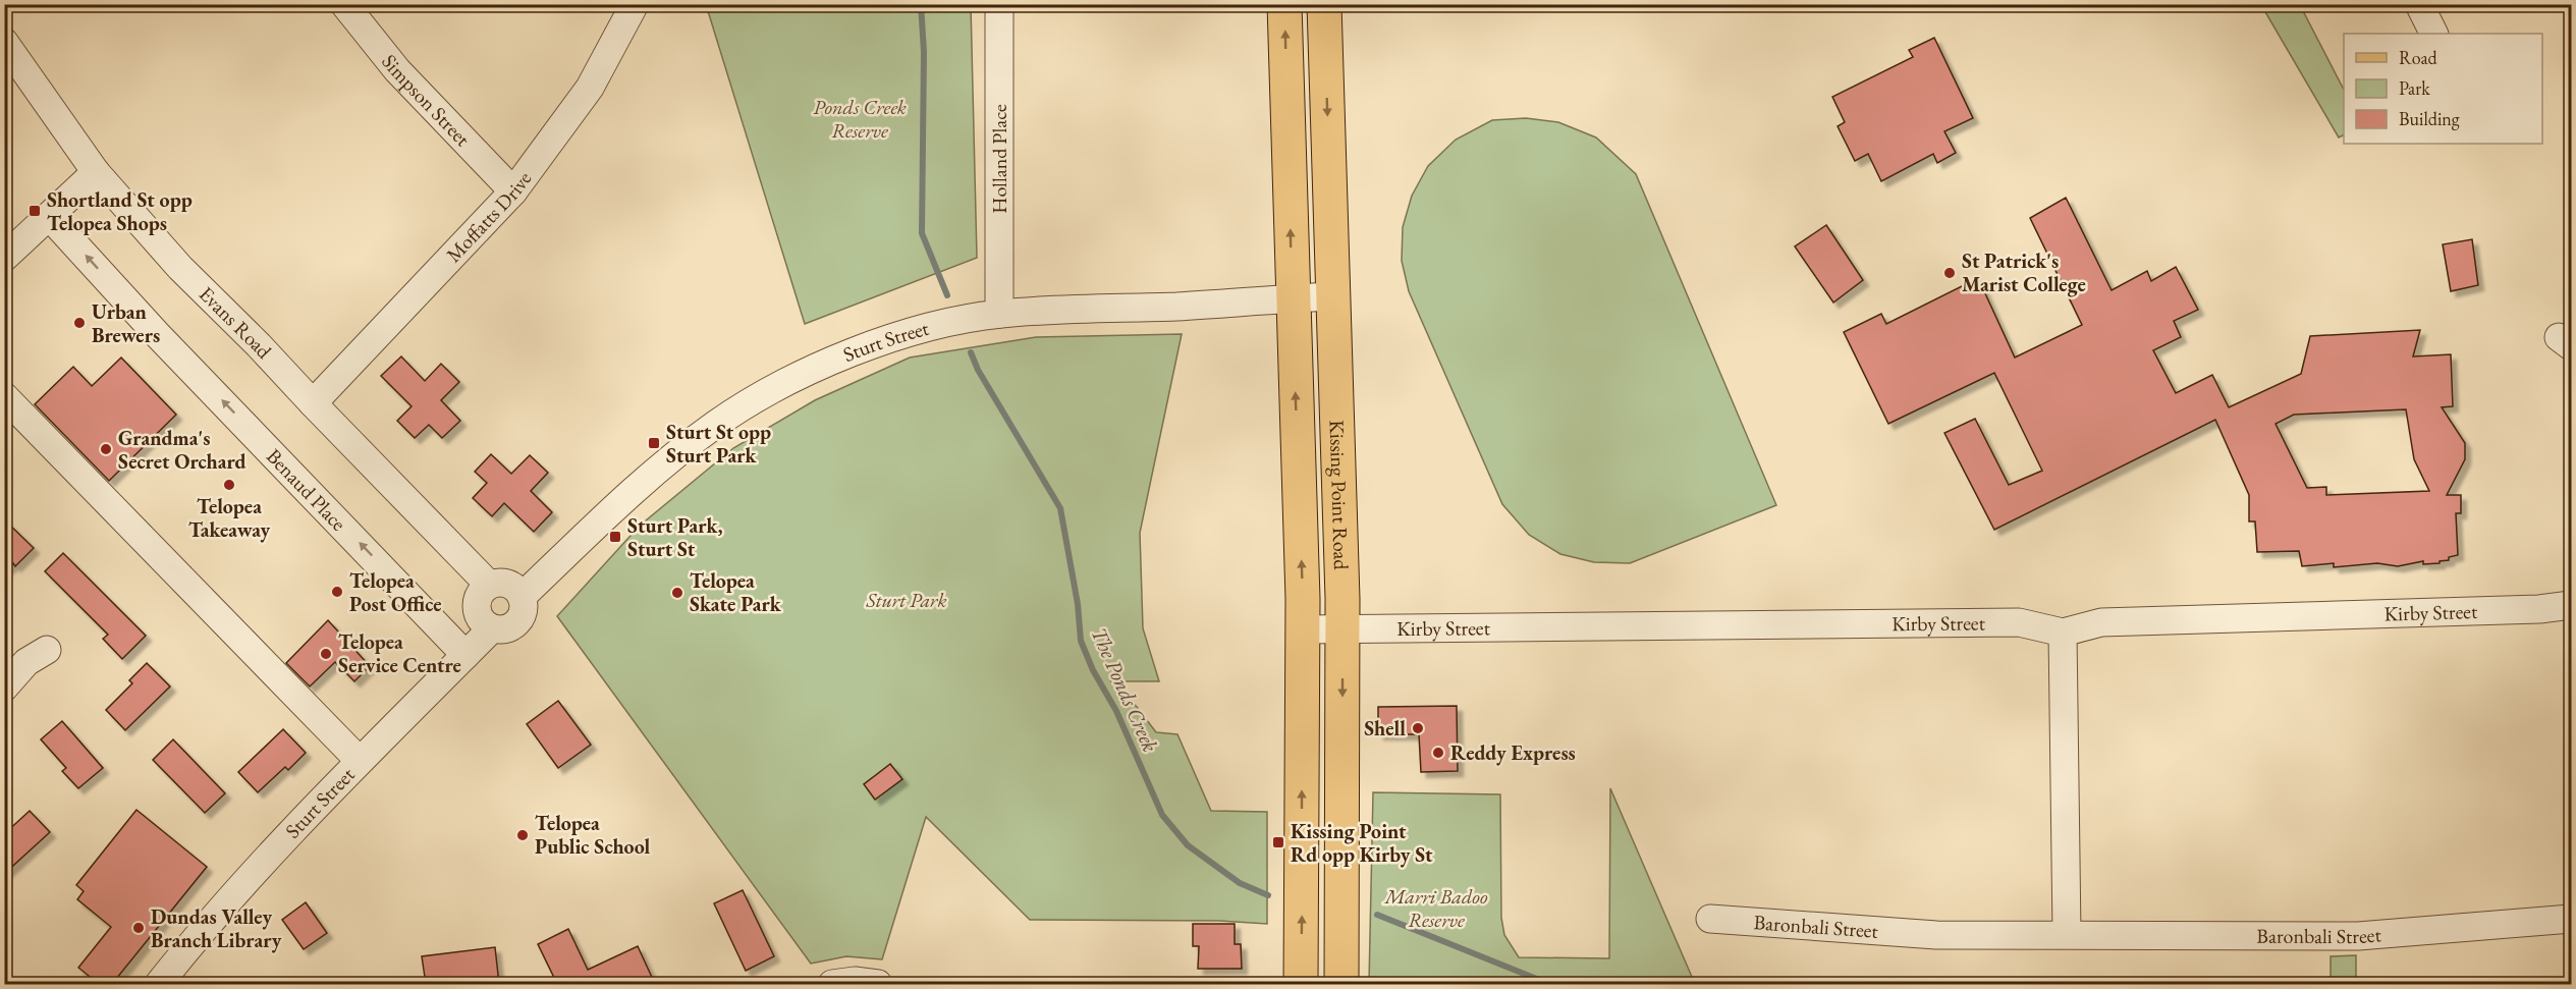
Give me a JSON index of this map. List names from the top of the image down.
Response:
{
  "streets": {
    "main road": ["Kissing Point Road"],
    "street": [
      "Simpson Street",
      "Holland Place",
      "Moffatts Drive",
      "Evans Road",
      "Sturt Street",
      "Benaud Place",
      "Kirby Street",
      "Baronbali Street"
    ]
  },
  "crossings": [
    ["Simpson Street", "Moffatts Drive"],
    ["Holland Place", "Sturt Street"],
    ["Moffatts Drive", "Evans Road"],
    ["Evans Road", "Sturt Street"],
    ["Sturt Street", "Benaud Place"],
    ["Sturt Street", "Kissing Point Road"],
    ["Kissing Point Road", "Kirby Street"]
  ],
  "water": ["The Ponds Creek"],
  "parks": ["Ponds Creek Reserve", "Sturt Park", "Marri Badoo Reserve"],
  "places": {
    "transit": [
      "Shortland St opp Telopea Shops",
      "Sturt St opp Sturt Park",
      "Sturt Park, Sturt St",
      "Kissing Point Rd opp Kirby St"
    ],
    "other": [
      "St Patrick's Marist College",
      "Urban Brewers",
      "Grandma's Secret Orchard",
      "Telopea Takeaway",
      "Telopea Post Office",
      "Telopea Skate Park",
      "Telopea Service Centre",
      "Shell",
      "Reddy Express",
      "Telopea Public School",
      "Dundas Valley Branch Library"
    ]
  },
  "legend": ["Road", "Park", "Building"]
}
